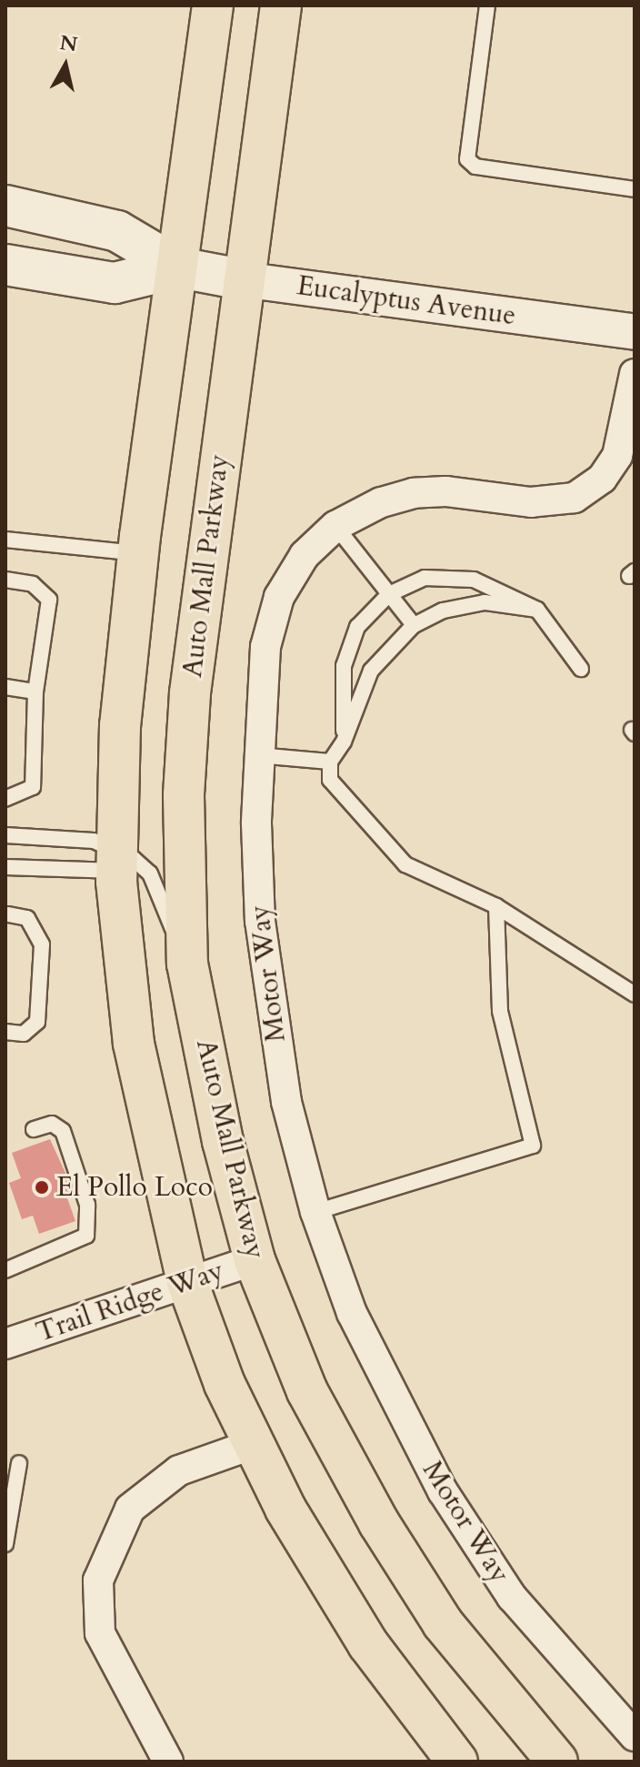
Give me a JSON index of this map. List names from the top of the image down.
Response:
{
  "streets": {
    "main road": ["Eucalyptus Avenue", "Auto Mall Parkway"],
    "street": ["Motor Way", "Trail Ridge Way"]
  },
  "crossings": [
    ["Eucalyptus Avenue", "Auto Mall Parkway"],
    ["Auto Mall Parkway", "Trail Ridge Way"]
  ],
  "places": ["El Pollo Loco"],
  "north": "top"
}
